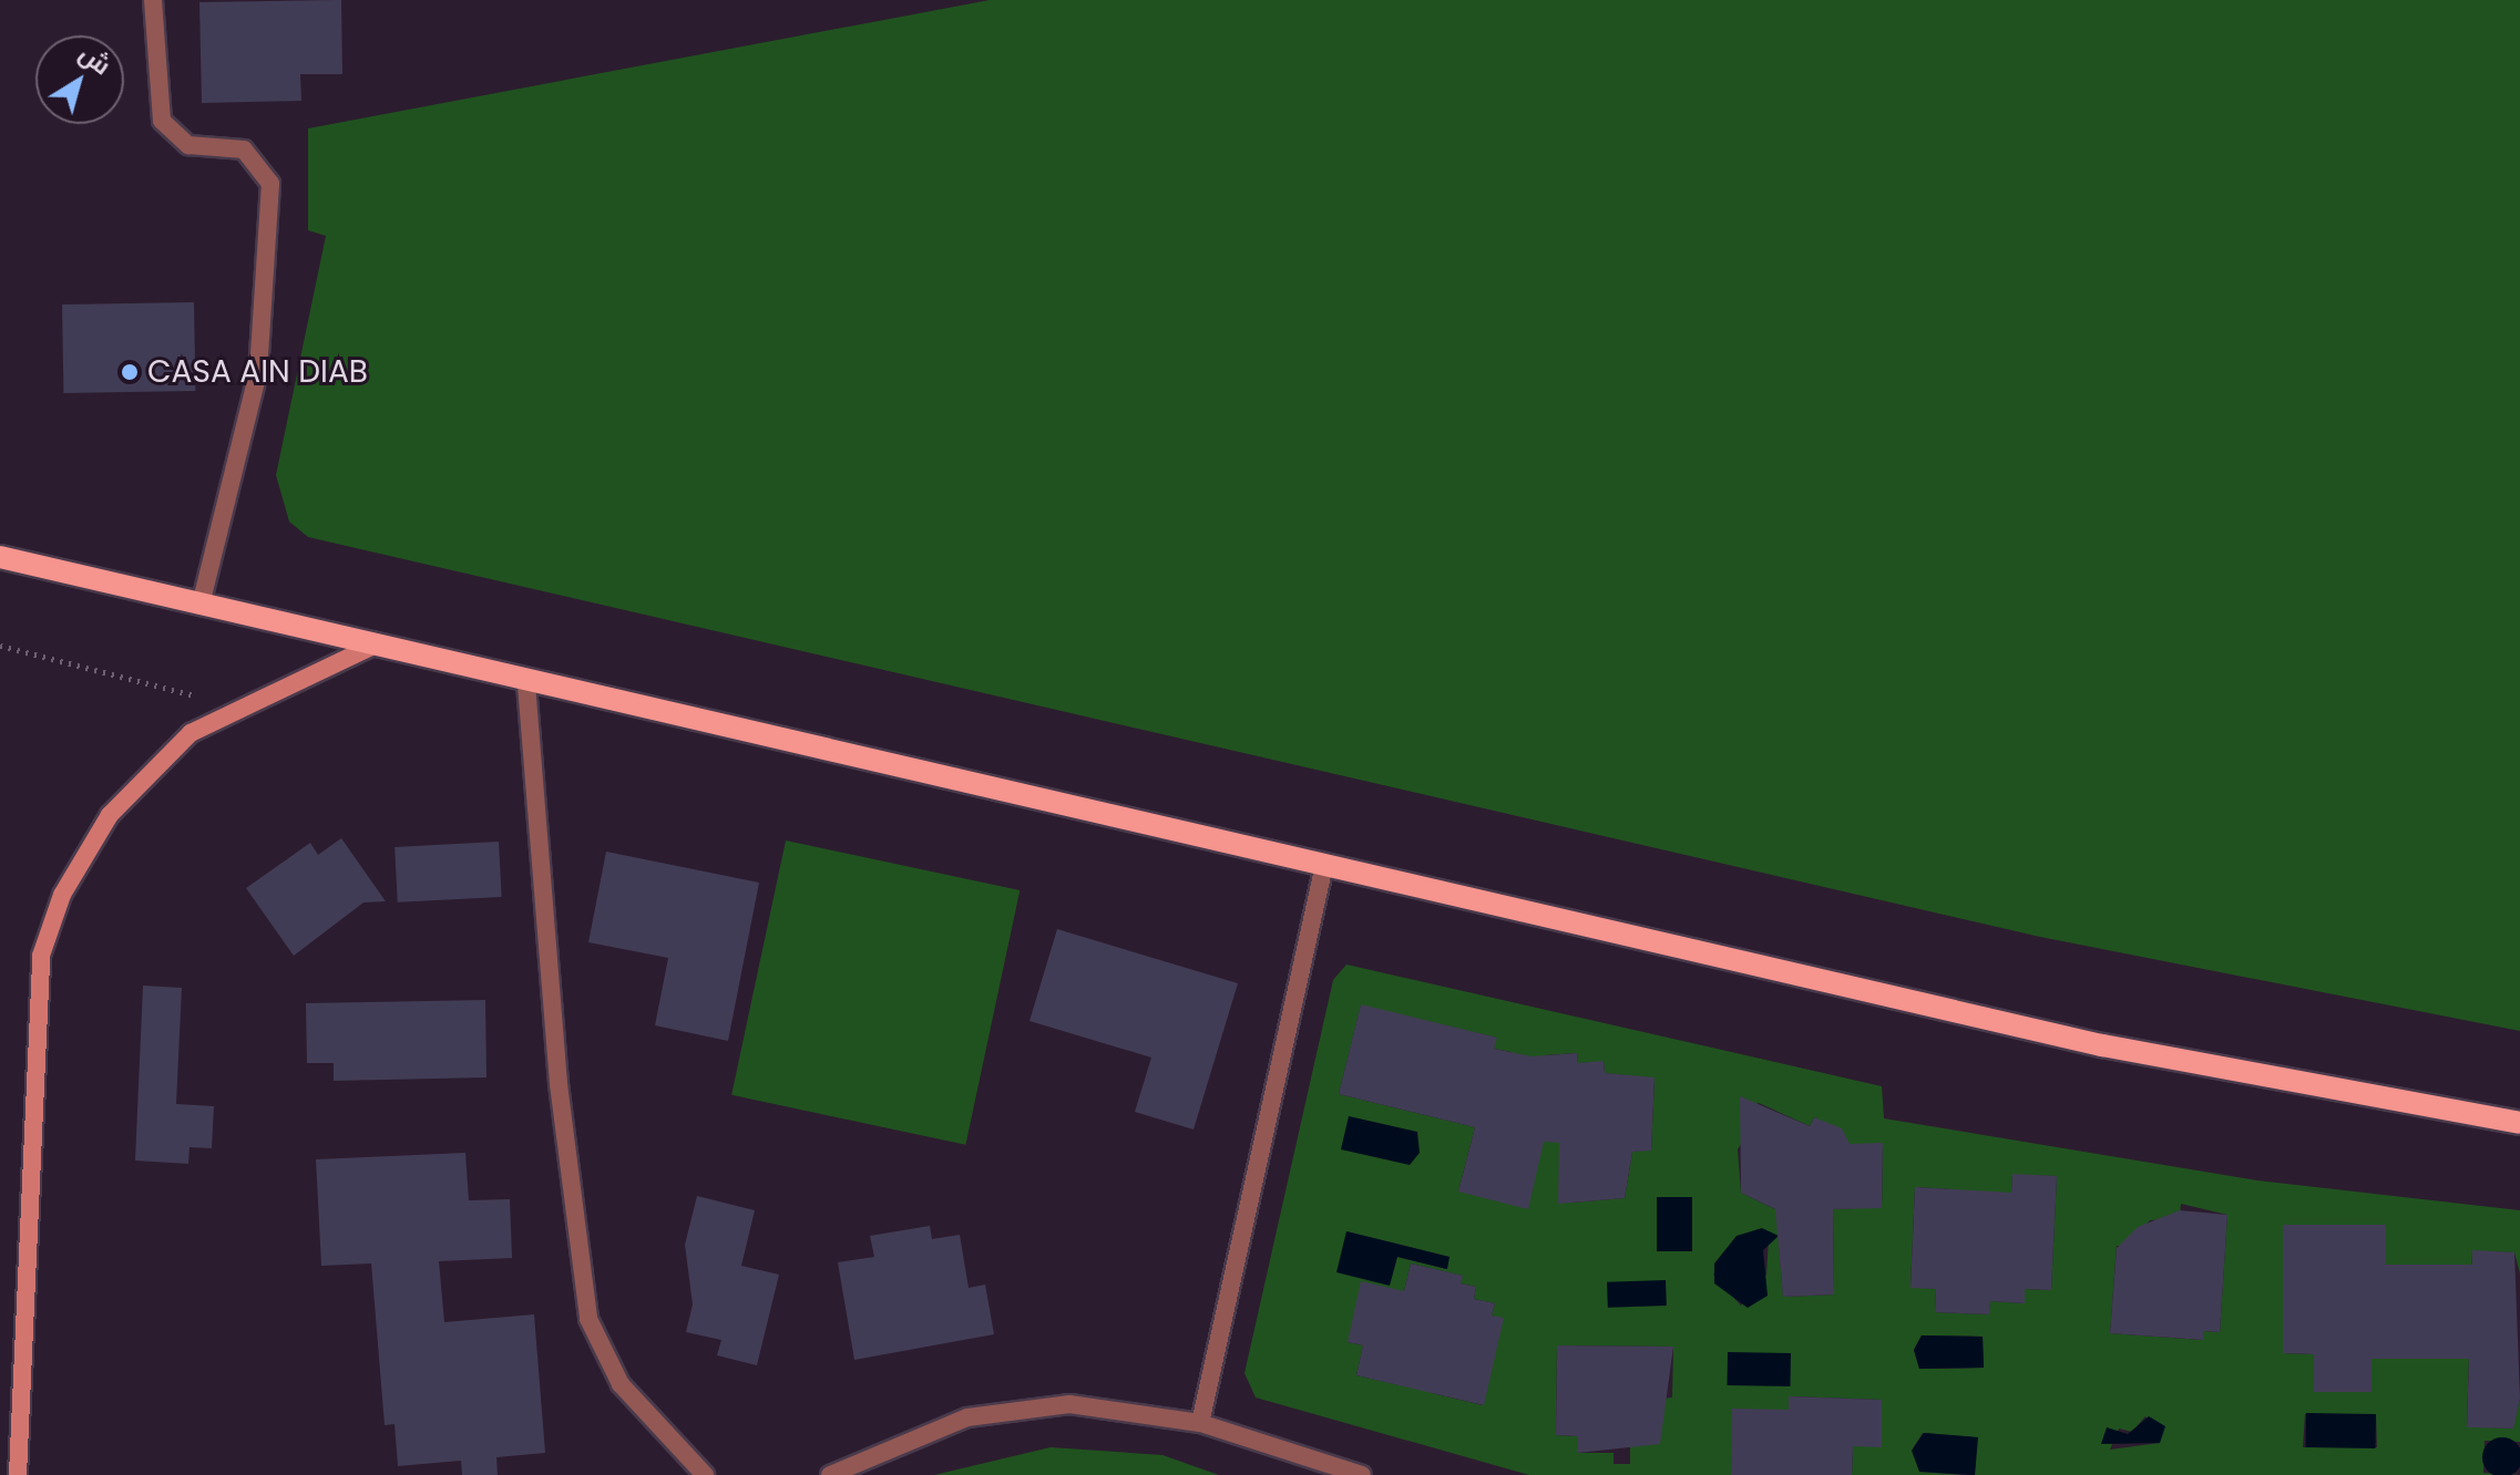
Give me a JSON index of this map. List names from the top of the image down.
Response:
{
  "places": ["CASA AIN DIAB"],
  "north": "top right"
}
